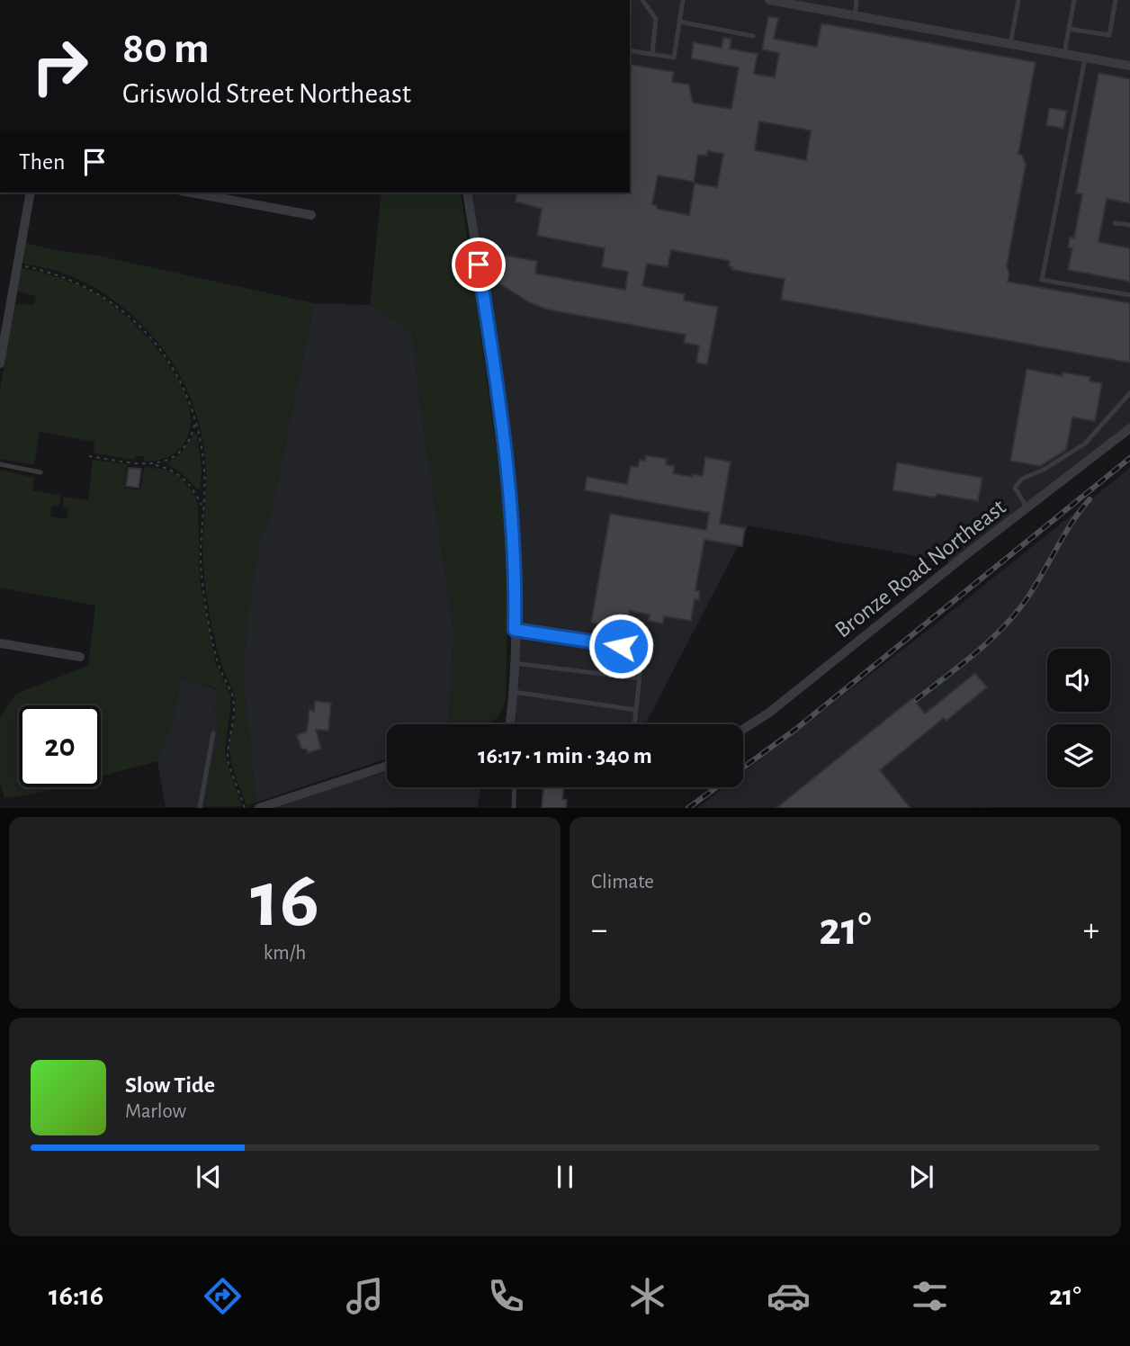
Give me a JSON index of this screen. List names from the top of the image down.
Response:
{
  "streets": {
    "street": ["Bronze Road Northeast"]
  },
  "page": {
    "turn": ["80 m", "Griswold Street Northeast"],
    "then": "Then",
    "limit": "20",
    "trip": "16:17 · 1 min · 340 m",
    "tile": [
      ["16", "km/h"],
      "Climate"
    ],
    "heat": ["−", "21°", "+"],
    "song": ["Slow Tide", "Marlow"],
    "tabs": ["16:16", "21°"]
  }
}
